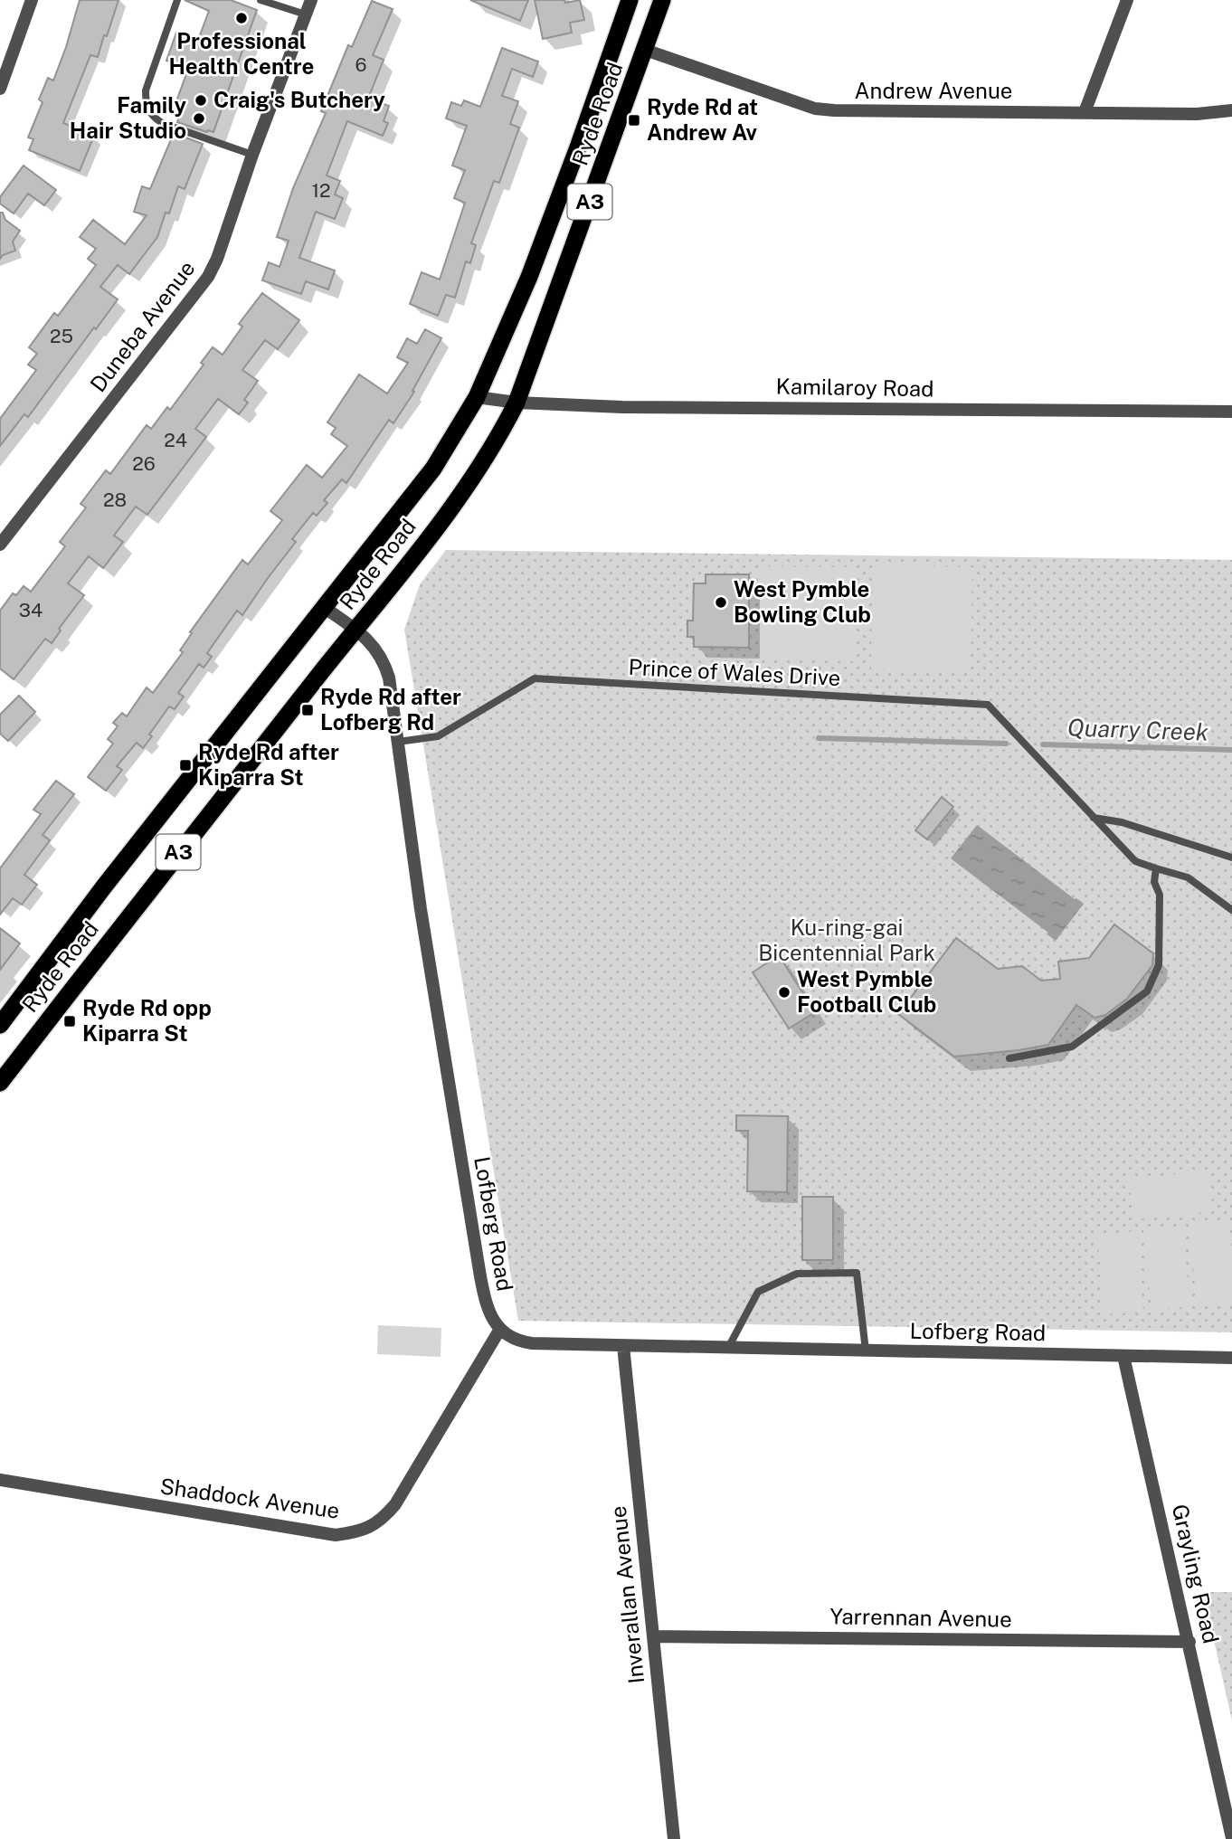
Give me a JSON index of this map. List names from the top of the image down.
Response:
{
  "streets": {
    "highway": ["Ryde Road", "A3"],
    "street": [
      "Andrew Avenue",
      "Duneba Avenue",
      "Kamilaroy Road",
      "Lofberg Road",
      "Shaddock Avenue",
      "Grayling Road",
      "Inverallan Avenue",
      "Yarrennan Avenue"
    ],
    "lane": ["Prince of Wales Drive"]
  },
  "crossings": [
    ["Andrew Avenue", "Ryde Road"],
    ["Ryde Road", "Kamilaroy Road"],
    ["Ryde Road", "Lofberg Road"],
    ["Prince of Wales Drive", "Lofberg Road"],
    ["Lofberg Road", "Shaddock Avenue"],
    ["Lofberg Road", "Grayling Road"],
    ["Lofberg Road", "Inverallan Avenue"],
    ["Grayling Road", "Yarrennan Avenue"],
    ["Inverallan Avenue", "Yarrennan Avenue"]
  ],
  "water": ["Quarry Creek"],
  "parks": ["Ku-ring-gai Bicentennial Park"],
  "places": {
    "other": [
      "Professional Health Centre",
      "Craig's Butchery",
      "Family Hair Studio",
      "West Pymble Bowling Club",
      "West Pymble Football Club"
    ],
    "transit": [
      "Ryde Rd at Andrew Av",
      "Ryde Rd after Lofberg Rd",
      "Ryde Rd after Kiparra St",
      "Ryde Rd opp Kiparra St"
    ]
  },
  "house_numbers": [
    "6",
    "12",
    "25",
    "24",
    "26",
    "28",
    "34"
  ]
}
